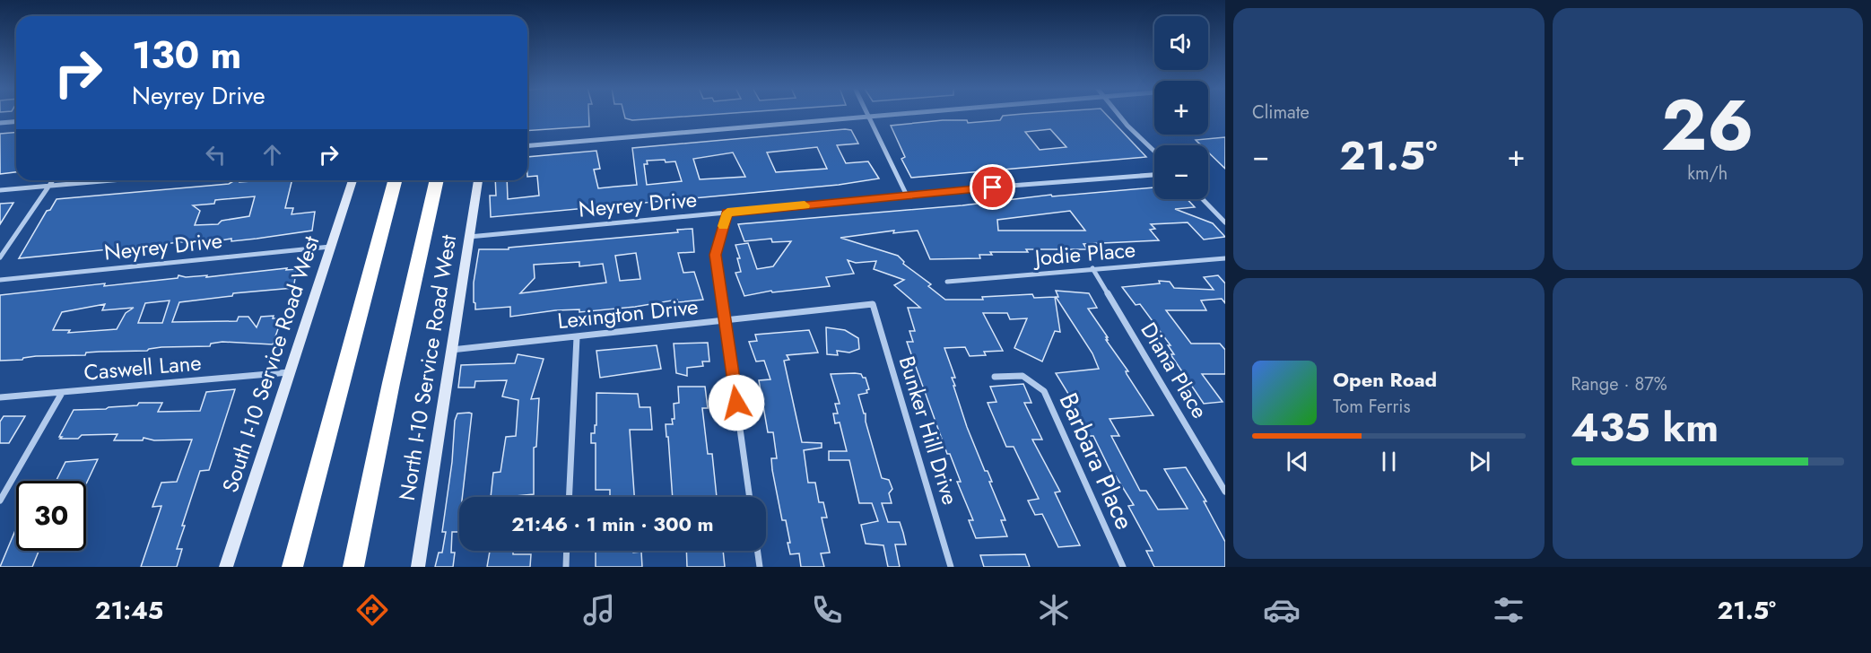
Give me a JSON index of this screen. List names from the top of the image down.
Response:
{
  "streets": {
    "street": [
      "Neyrey Drive",
      "Jodie Place",
      "Lexington Drive",
      "South I-10 Service Road West",
      "Caswell Lane",
      "North I-10 Service Road West",
      "Diana Place",
      "Bunker Hill Drive",
      "Barbara Place"
    ]
  },
  "crossings": [
    ["Neyrey Drive", "South I-10 Service Road West"],
    ["Neyrey Drive", "North I-10 Service Road West"],
    ["Jodie Place", "Diana Place"],
    ["Lexington Drive", "North I-10 Service Road West"],
    ["Lexington Drive", "Bunker Hill Drive"],
    ["South I-10 Service Road West", "Caswell Lane"]
  ],
  "page": {
    "tile": [
      "Climate",
      ["26", "km/h"],
      ["Range · 87%", "435 km"]
    ],
    "map_buttons": ["+", "−"],
    "turn": ["130 m", "Neyrey Drive"],
    "heat": ["−", "21.5°", "+"],
    "song": ["Open Road", "Tom Ferris"],
    "limit": "30",
    "trip": "21:46 · 1 min · 300 m",
    "tabs": ["21:45", "21.5°"]
  }
}
